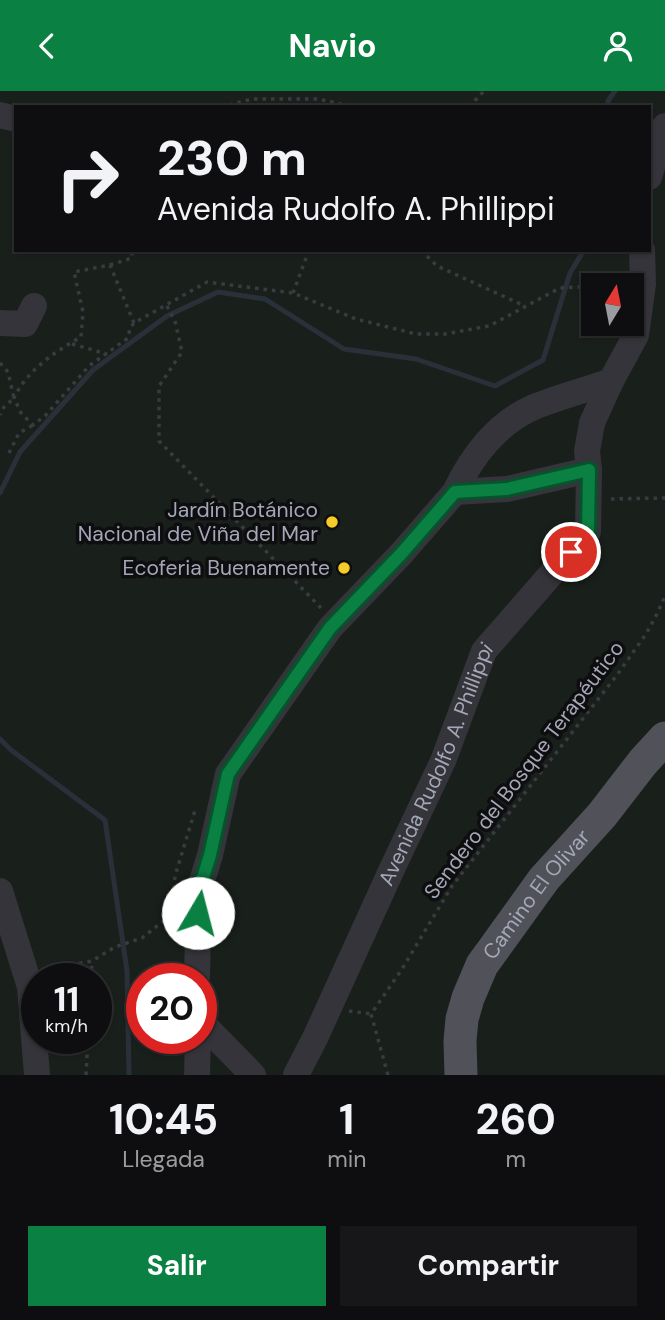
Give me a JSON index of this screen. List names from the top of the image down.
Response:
{
  "streets": {
    "main road": ["Camino El Olivar"],
    "lane": ["Avenida Rudolfo A. Phillippi"],
    "path": ["Sendero del Bosque Terapéutico"]
  },
  "places": ["Jardín Botánico Nacional de Viña del Mar", "Ecoferia Buenamente"],
  "north": "top",
  "page": {
    "header": "Navio",
    "turn": ["230 m", "Avenida Rudolfo A. Phillippi"],
    "speed": "11 km/h",
    "limit": "20",
    "eta": [
      "10:45",
      "Llegada",
      "1",
      "min",
      "260",
      "m"
    ],
    "buttons": ["Salir", "Compartir"]
  }
}
